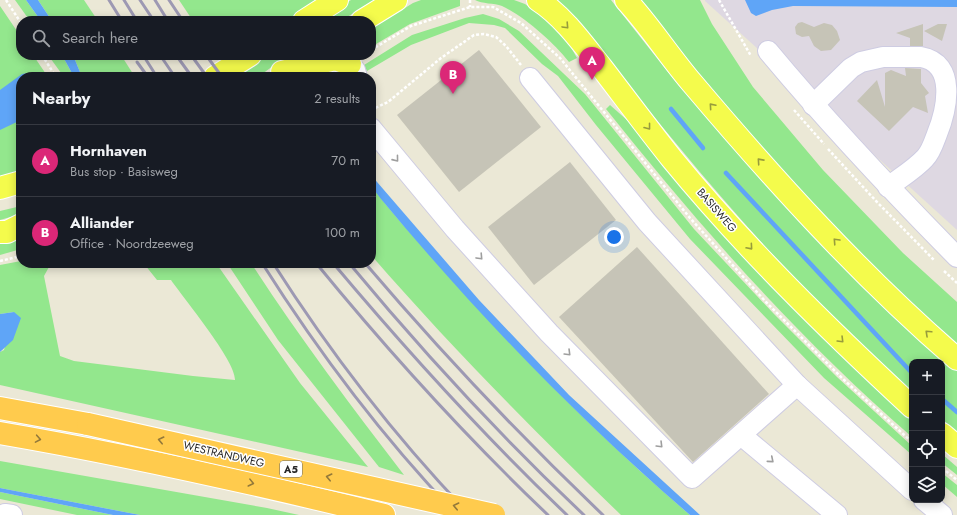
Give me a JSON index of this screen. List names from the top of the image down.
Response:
{
  "streets": {
    "highway": ["WESTRANDWEG", "A5"],
    "main road": ["BASISWEG"]
  },
  "page": {
    "search": "Search here",
    "pins": ["A", "B"],
    "heading": ["Nearby", "2 results"],
    "list": [
      {
        "mark": "A",
        "name": "Hornhaven",
        "note": "Bus stop · Basisweg",
        "value": "70 m"
      },
      {
        "mark": "B",
        "name": "Alliander",
        "note": "Office · Noordzeeweg",
        "value": "100 m"
      }
    ],
    "map_buttons": ["+", "−"]
  }
}
